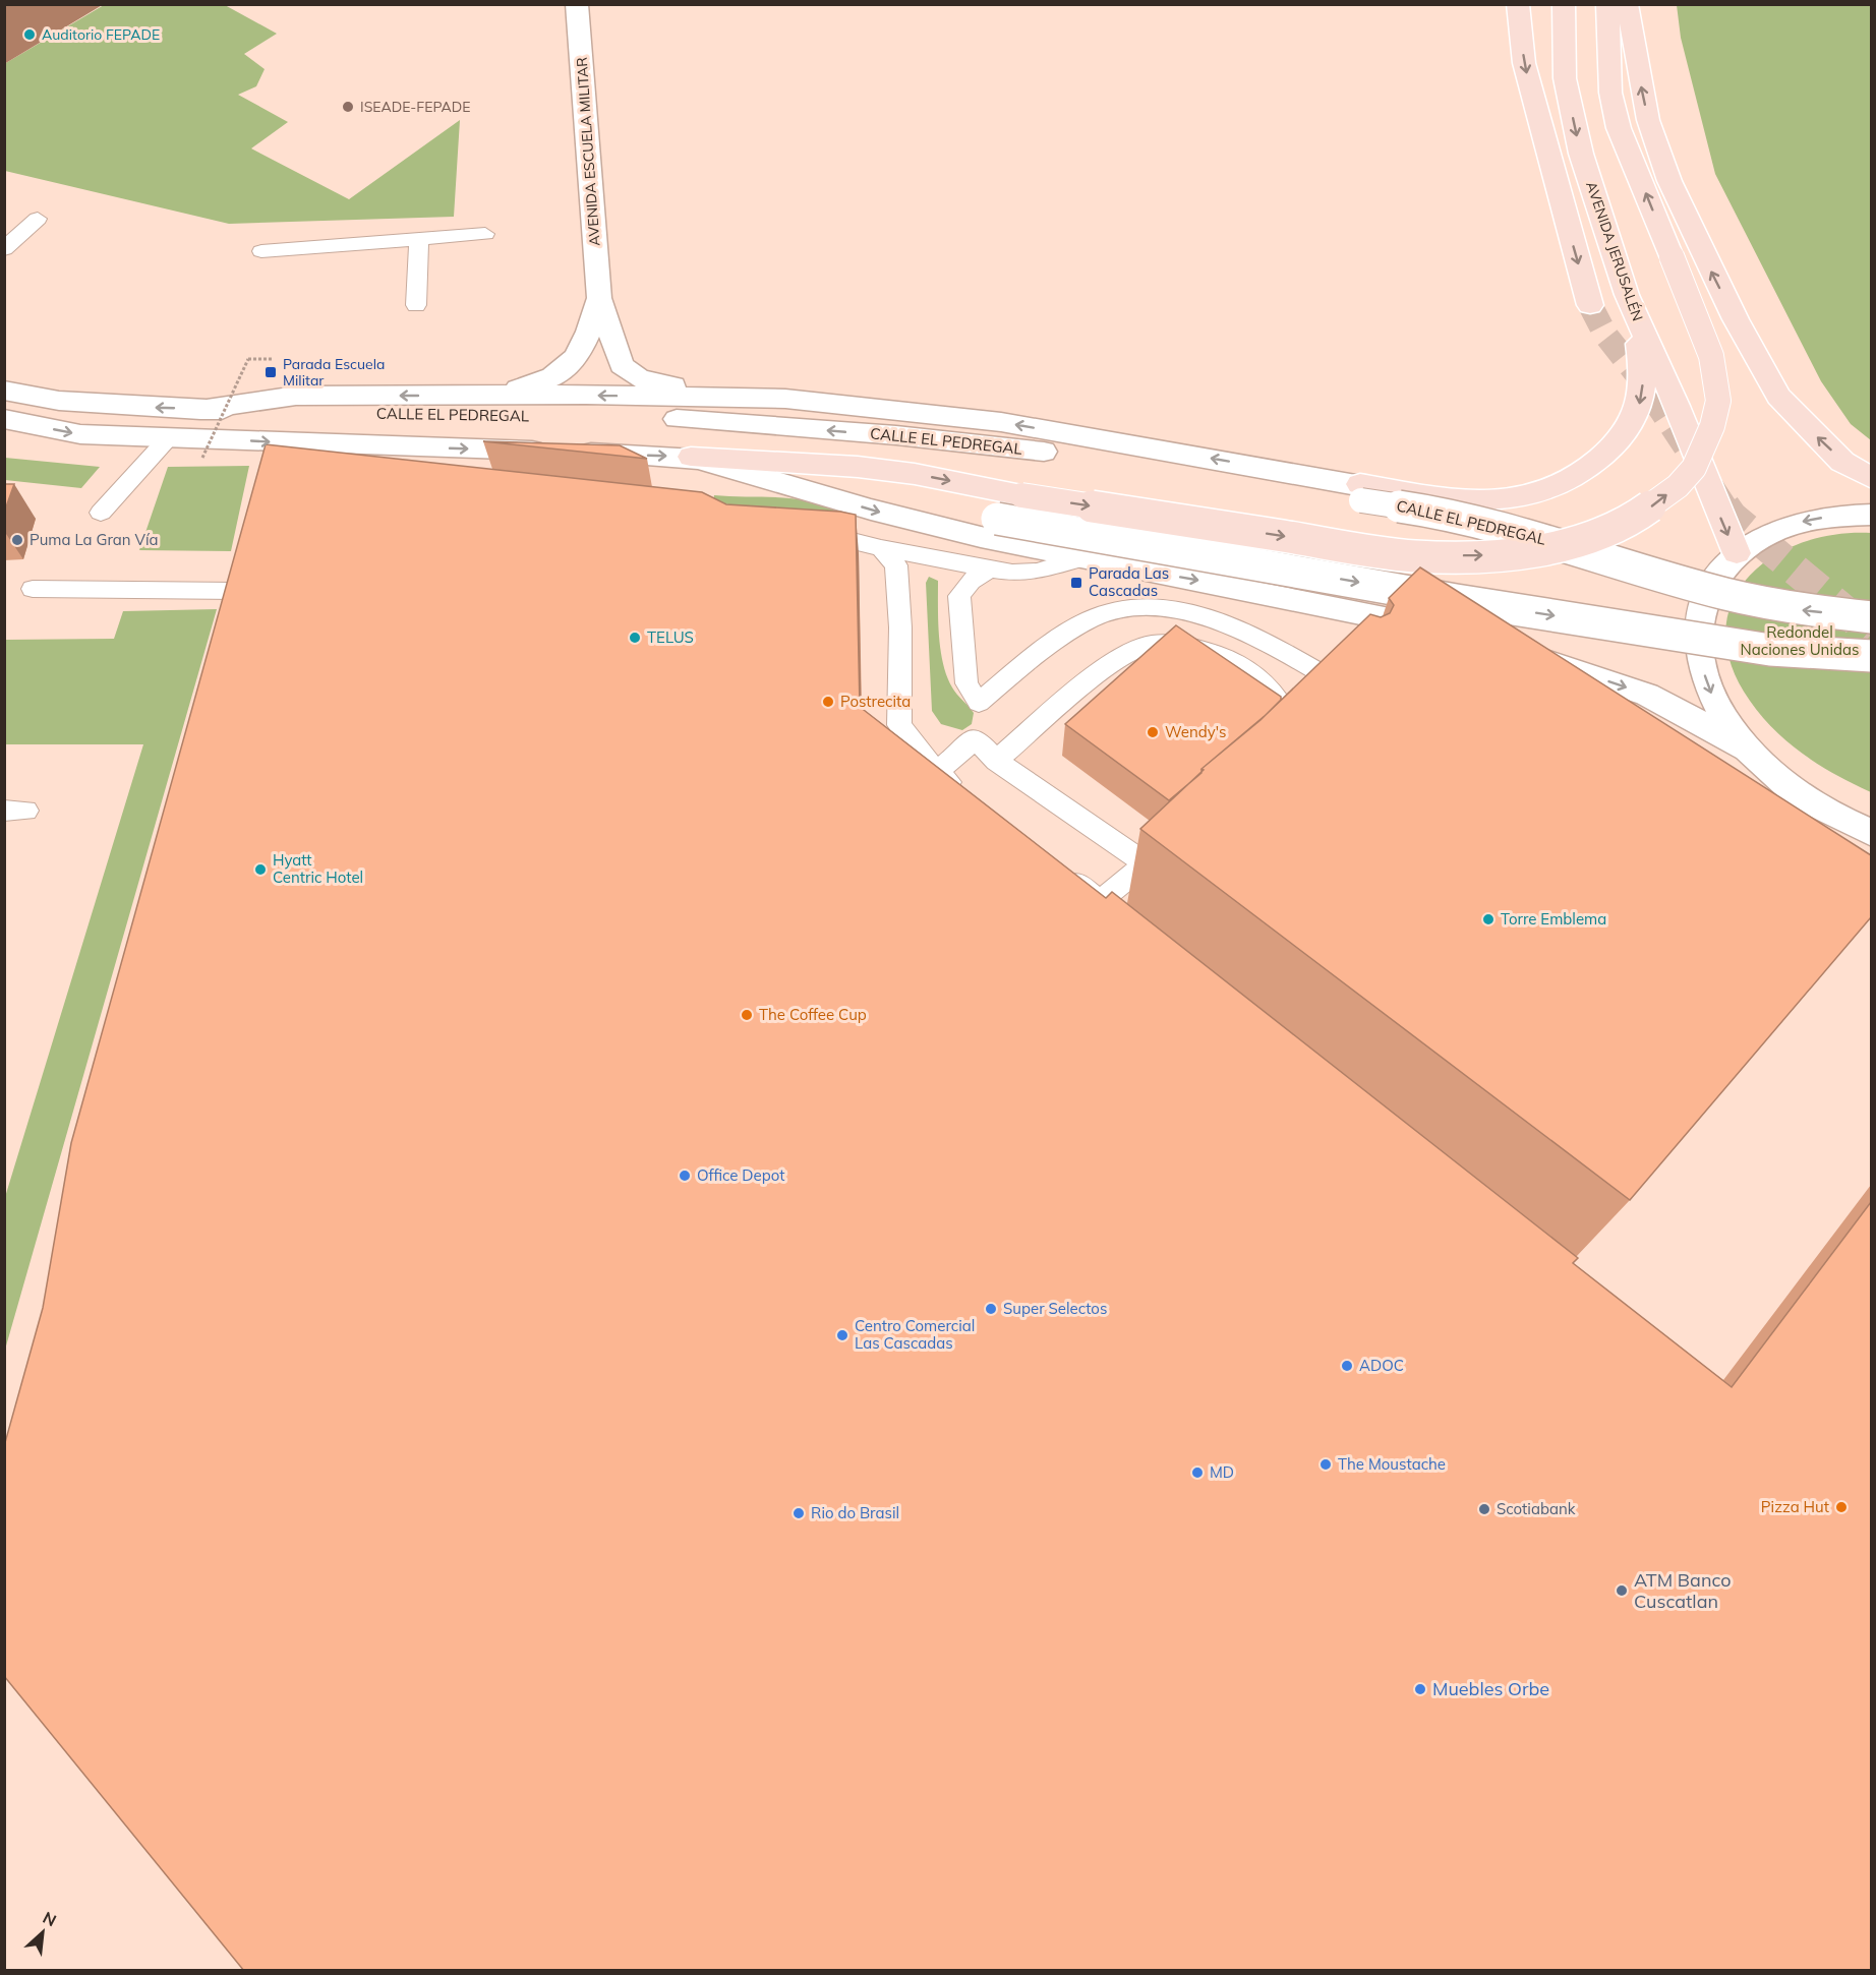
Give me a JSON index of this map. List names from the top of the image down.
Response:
{
  "streets": {
    "main road": ["AVENIDA ESCUELA MILITAR", "AVENIDA JERUSALÉN", "CALLE EL PEDREGAL"]
  },
  "parks": ["Redondel Naciones Unidas"],
  "places": {
    "other": [
      "Auditorio FEPADE",
      "ISEADE-FEPADE",
      "Puma La Gran Vía",
      "TELUS",
      "Postrecita",
      "Wendy's",
      "Hyatt Centric Hotel",
      "Torre Emblema",
      "The Coffee Cup",
      "Office Depot",
      "Super Selectos",
      "Centro Comercial Las Cascadas",
      "ADOC",
      "The Moustache",
      "MD",
      "Pizza Hut",
      "Scotiabank",
      "Rio do Brasil",
      "ATM Banco Cuscatlan",
      "Muebles Orbe"
    ],
    "transit": ["Parada Escuela Militar", "Parada Las Cascadas"]
  },
  "north": "top right"
}
